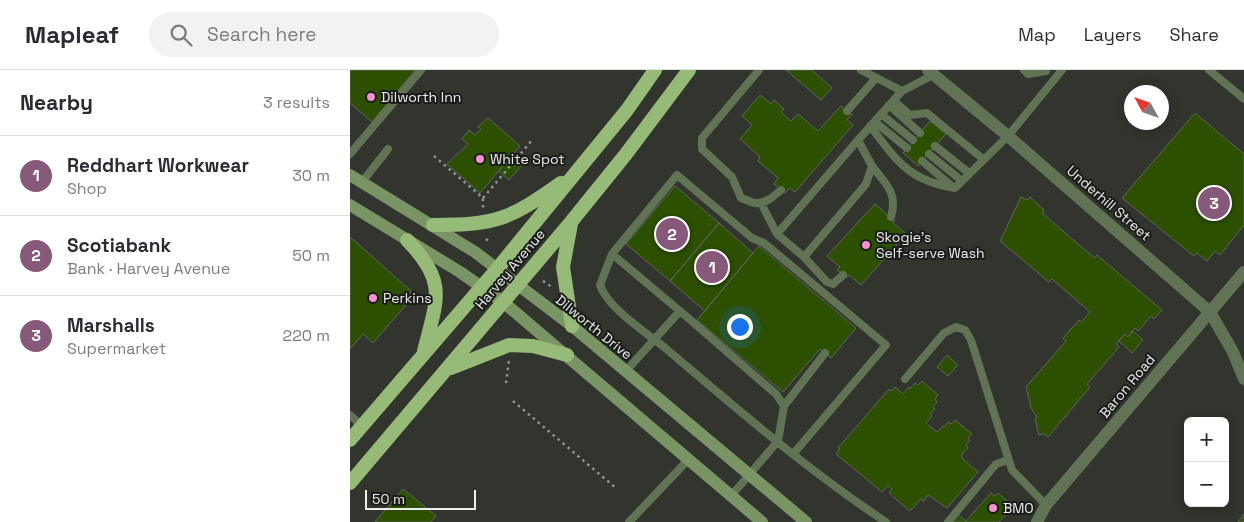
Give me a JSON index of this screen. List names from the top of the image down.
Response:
{
  "streets": {
    "highway": ["Harvey Avenue"],
    "main road": ["Dilworth Drive"],
    "street": ["Underhill Street", "Baron Road"]
  },
  "crossings": [
    ["Underhill Street", "Baron Road"],
    ["Harvey Avenue", "Dilworth Drive"]
  ],
  "places": [
    "Dilworth Inn",
    "White Spot",
    "Skogie's Self-serve Wash",
    "Perkins",
    "BMO"
  ],
  "scale_bar": "50 m",
  "north": "top left",
  "page": {
    "header": "Mapleaf",
    "search": "Search here",
    "nav": ["Map", "Layers", "Share"],
    "heading": ["Nearby", "3 results"],
    "list": [
      {
        "mark": "1",
        "name": "Reddhart Workwear",
        "note": "Shop",
        "value": "30 m"
      },
      {
        "mark": "2",
        "name": "Scotiabank",
        "note": "Bank · Harvey Avenue",
        "value": "50 m"
      },
      {
        "mark": "3",
        "name": "Marshalls",
        "note": "Supermarket",
        "value": "220 m"
      }
    ],
    "pins": ["3", "2", "1"],
    "map_buttons": ["+", "−"],
    "scale": "50 m"
  }
}
